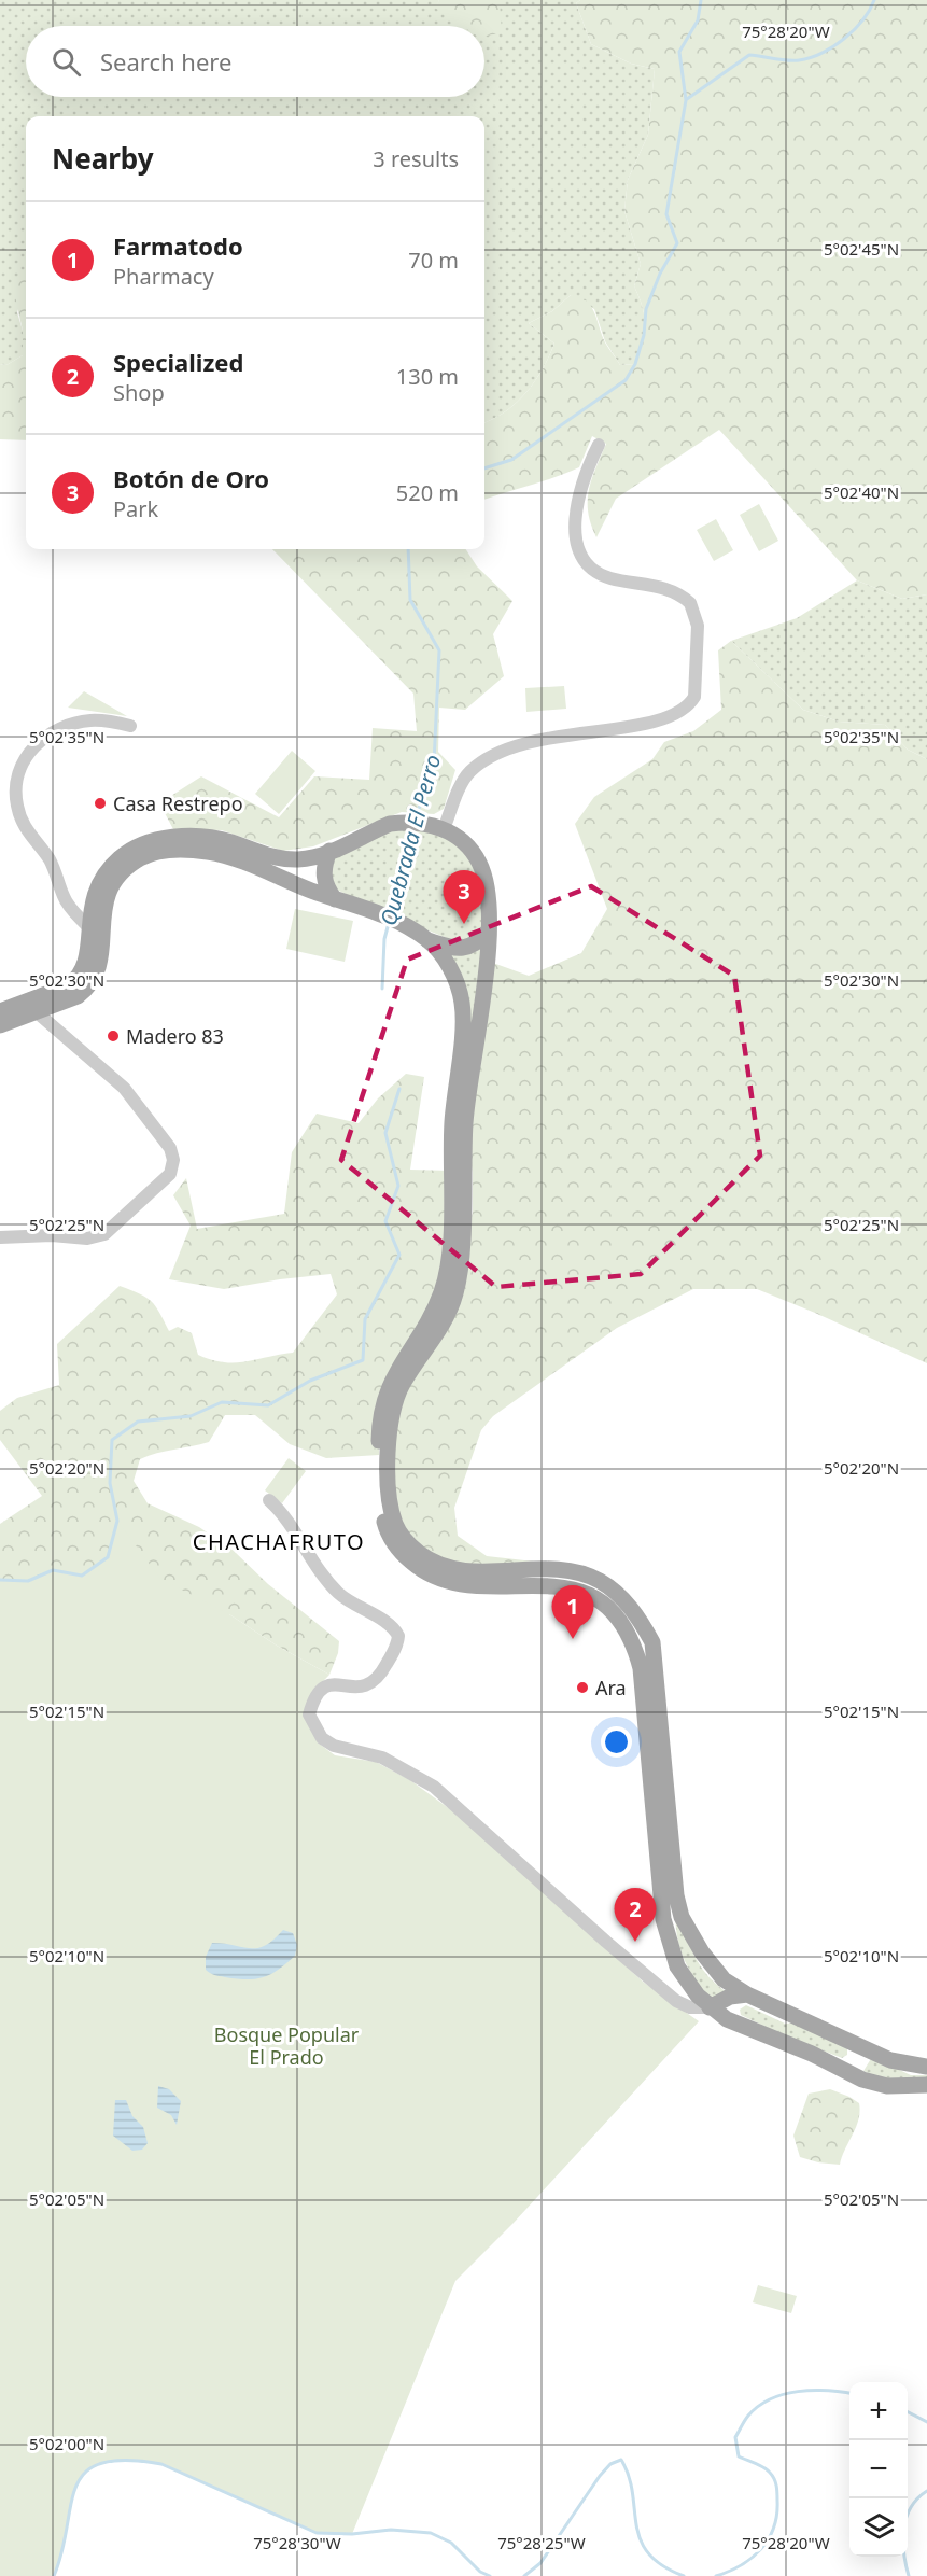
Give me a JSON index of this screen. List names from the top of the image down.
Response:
{
  "districts": ["CHACHAFRUTO"],
  "water": ["Quebrada El Perro"],
  "parks": ["Bosque Popular El Prado"],
  "places": ["Casa Restrepo", "Madero 83", "Ara"],
  "page": {
    "search": "Search here",
    "heading": ["Nearby", "3 results"],
    "list": [
      {
        "mark": "1",
        "name": "Farmatodo",
        "note": "Pharmacy",
        "value": "70 m"
      },
      {
        "mark": "2",
        "name": "Specialized",
        "note": "Shop",
        "value": "130 m"
      },
      {
        "mark": "3",
        "name": "Botón de Oro",
        "note": "Park",
        "value": "520 m"
      }
    ],
    "pins": ["3", "1", "2"],
    "map_buttons": ["+", "−"]
  },
  "coordinates": [
    "75°28'20\"W",
    "5°02'45\"N",
    "5°02'40\"N",
    "5°02'35\"N",
    "5°02'30\"N",
    "5°02'25\"N",
    "5°02'20\"N",
    "5°02'15\"N",
    "5°02'10\"N",
    "5°02'05\"N",
    "5°02'00\"N",
    "75°28'30\"W",
    "75°28'25\"W"
  ]
}
